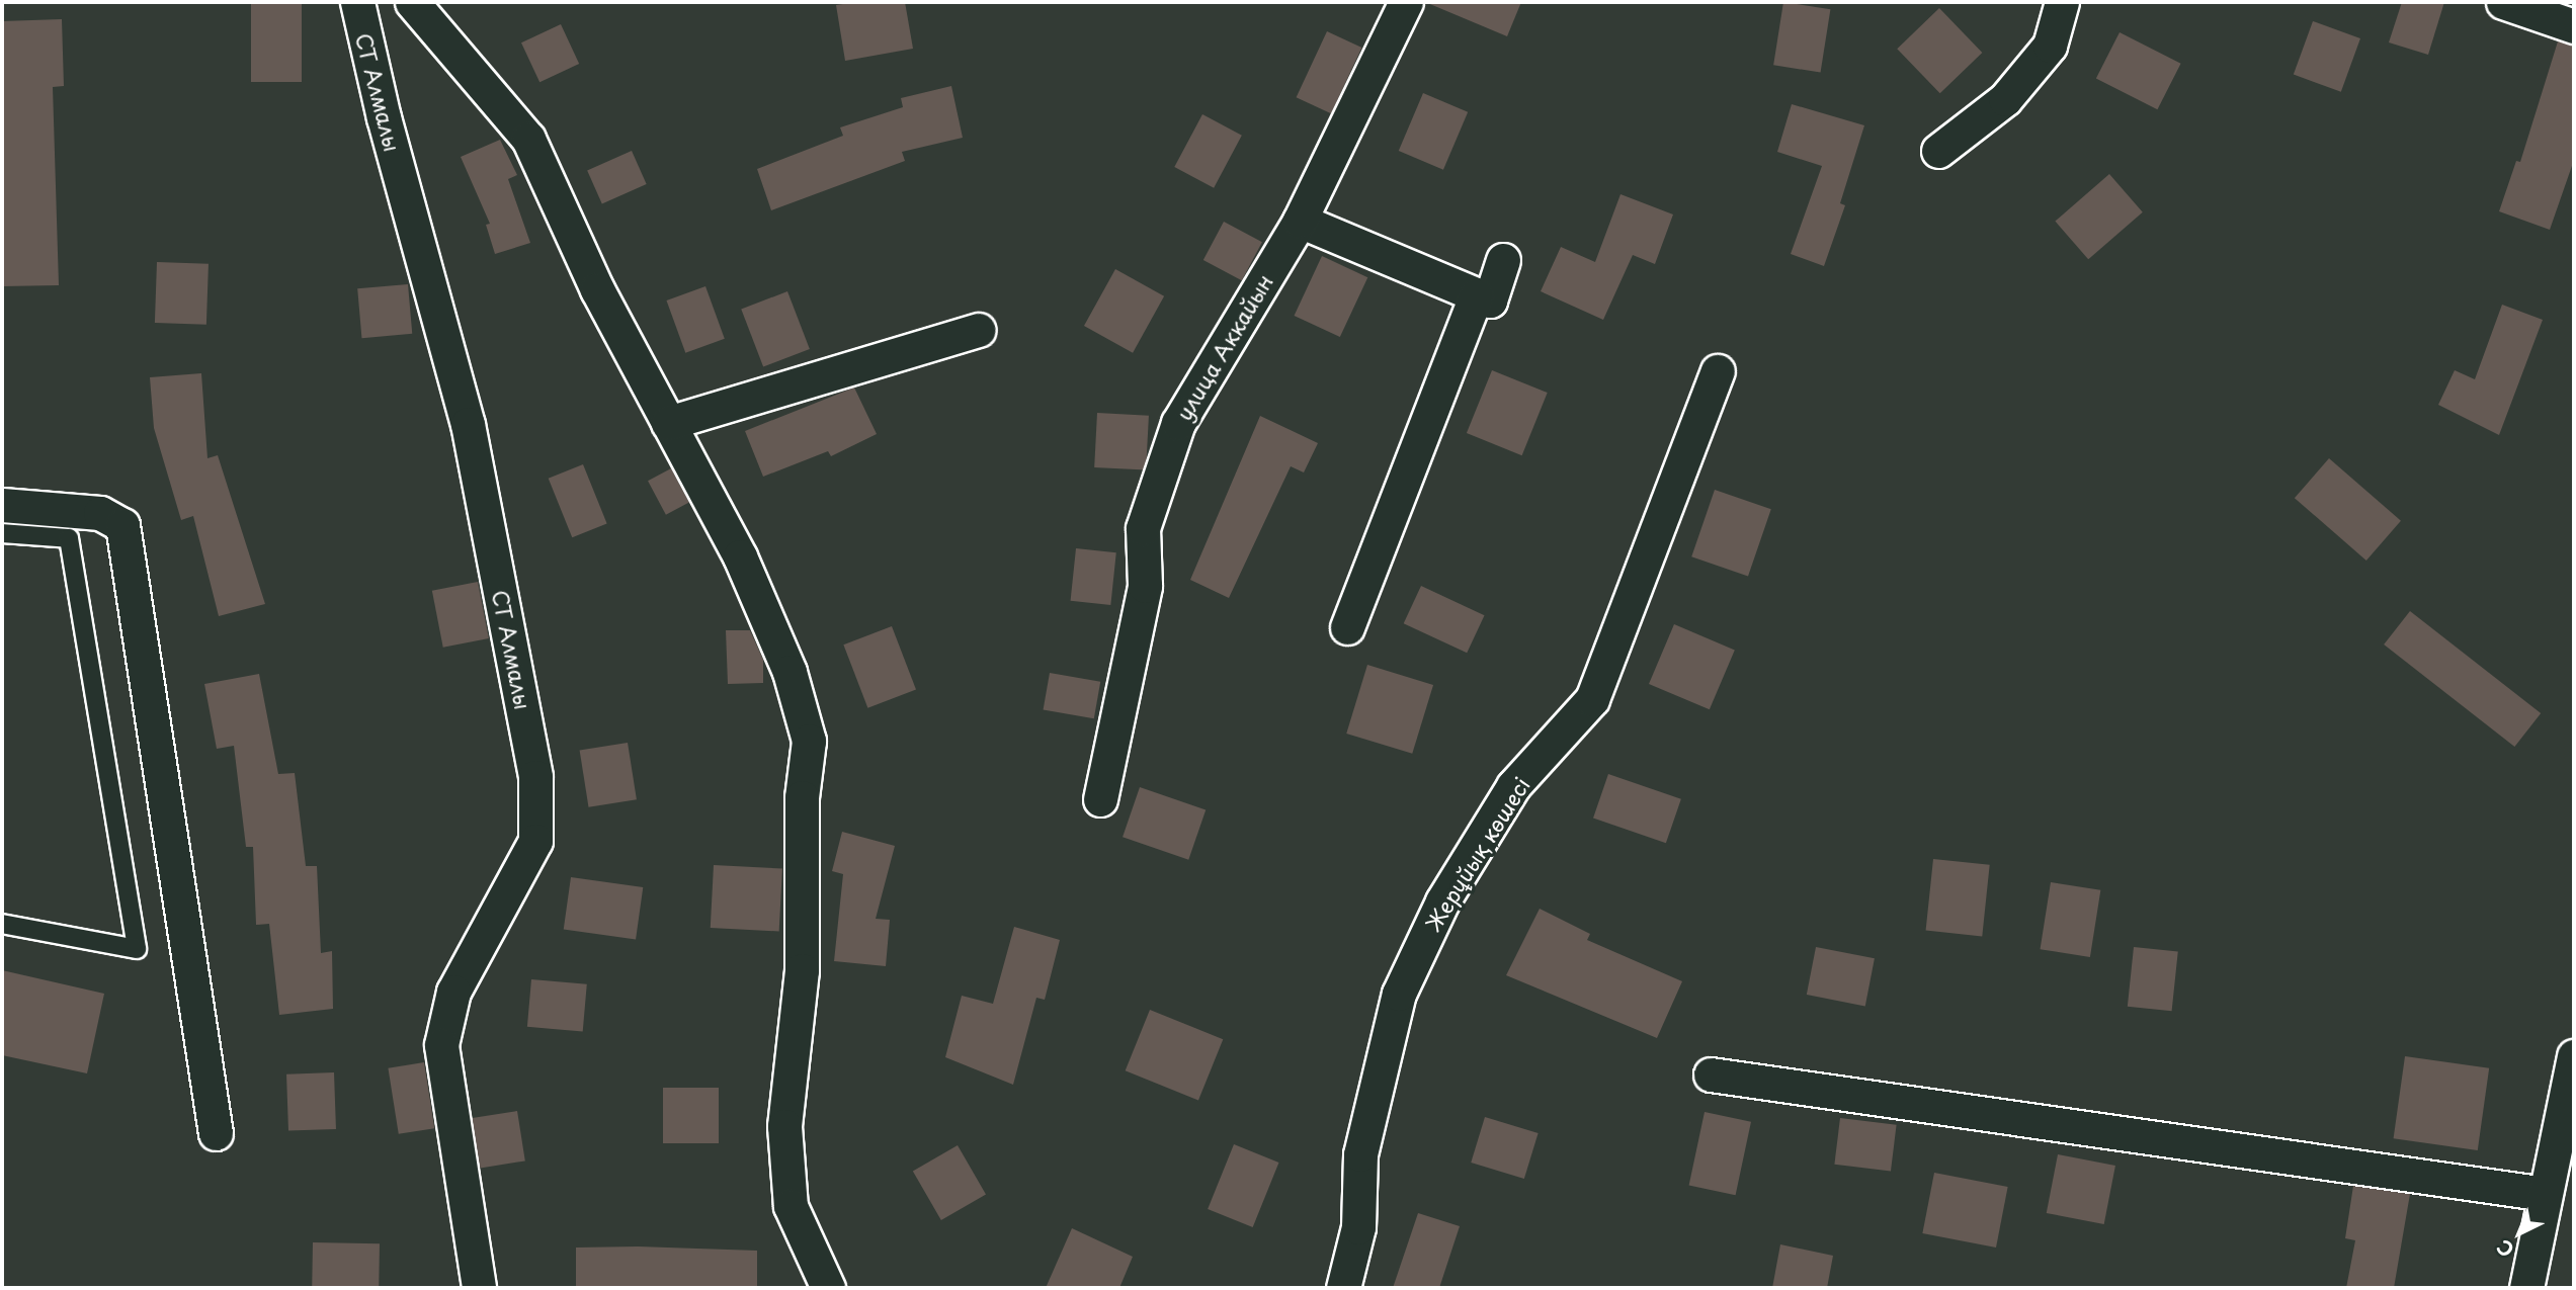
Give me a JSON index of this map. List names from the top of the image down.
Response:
{
  "streets": {
    "street": ["СТ Алмалы", "улица Аккайын", "Жерұйық көшесі"]
  },
  "north": "bottom left"
}
